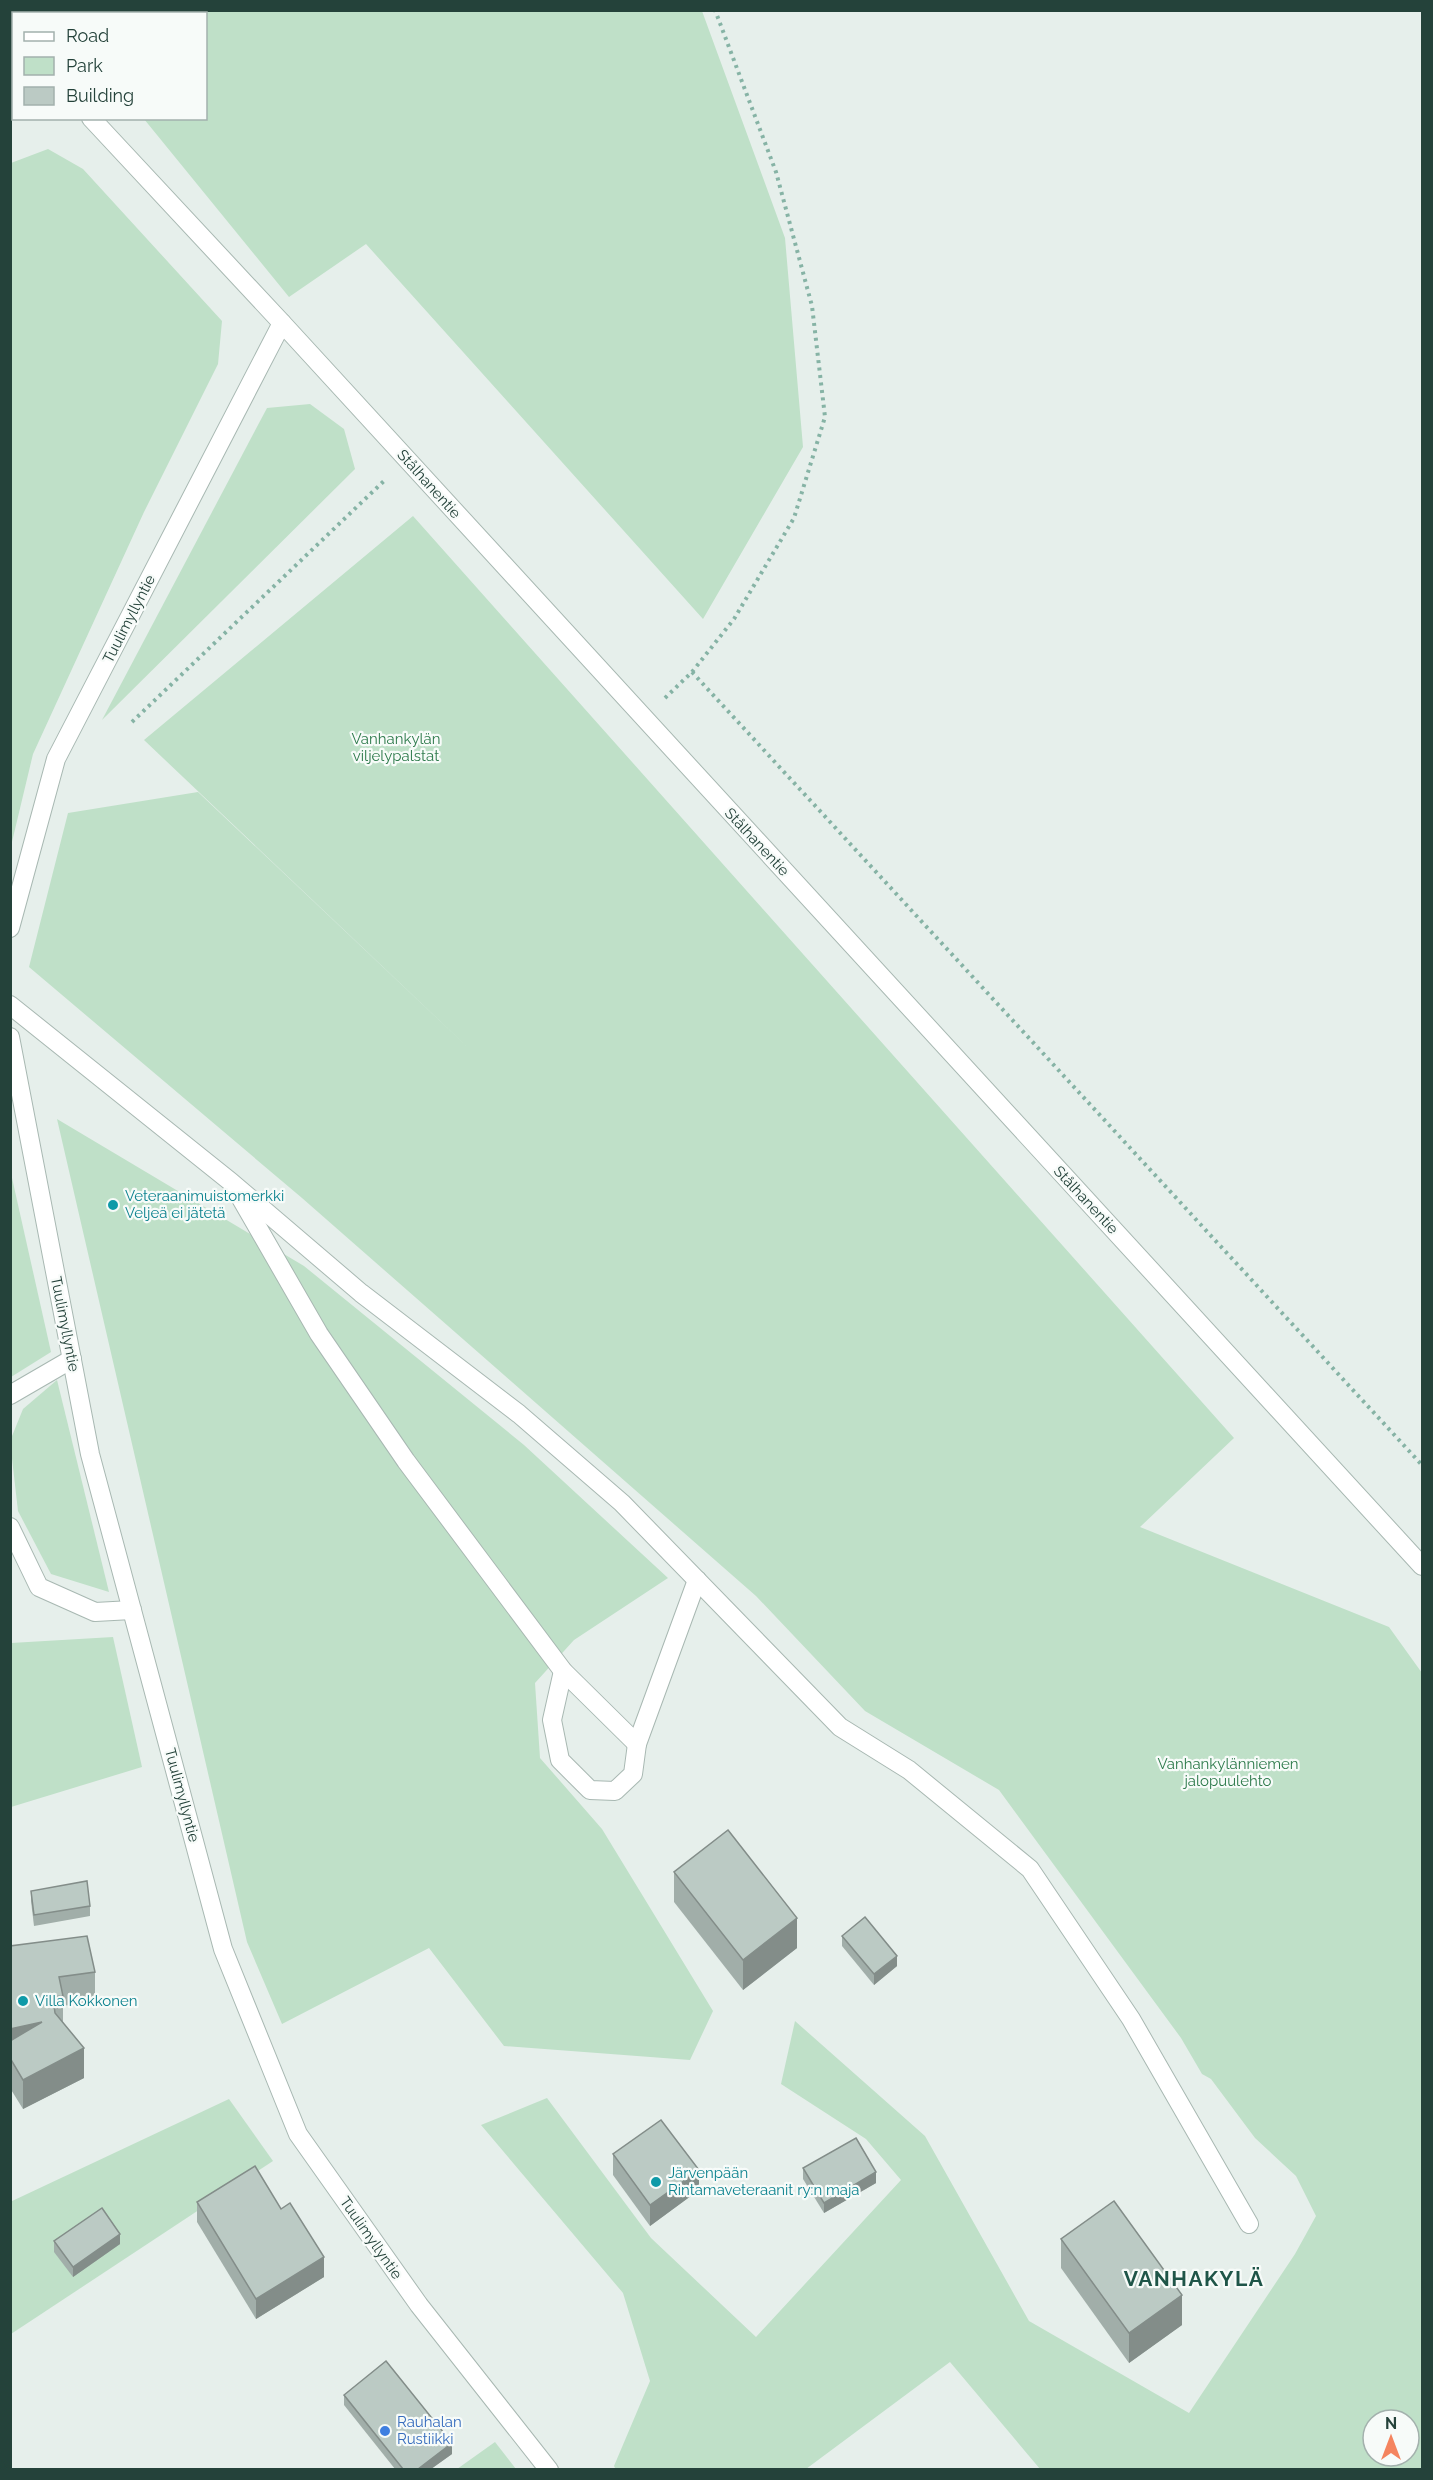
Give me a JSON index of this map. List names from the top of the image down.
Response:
{
  "streets": {
    "street": ["Stålhanentie", "Tuulimyllyntie"]
  },
  "crossings": [
    ["Stålhanentie", "Tuulimyllyntie"]
  ],
  "districts": ["VANHAKYLÄ"],
  "parks": ["Vanhankylän viljelypalstat", "Vanhankylänniemen jalopuulehto"],
  "places": [
    "Veteraanimuistomerkki Veljeä ei jätetä",
    "Villa Kokkonen",
    "Järvenpään Rintamaveteraanit ry:n maja",
    "Rauhalan Rustiikki"
  ],
  "legend": ["Road", "Park", "Building"],
  "north": "top"
}
